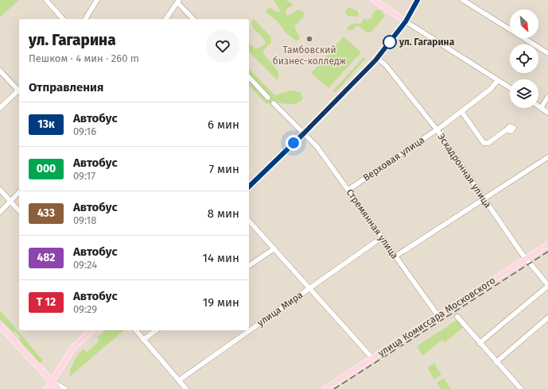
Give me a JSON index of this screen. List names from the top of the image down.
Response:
{
  "streets": {
    "main road": ["улица Комиссара Московского"],
    "street": [
      "Верховая улица",
      "Эскадронная улица",
      "Стремянная улица",
      "улица Мира"
    ]
  },
  "crossings": [
    ["Верховая улица", "Эскадронная улица"],
    ["Верховая улица", "Стремянная улица"],
    ["Эскадронная улица", "улица Комиссара Московского"],
    ["Стремянная улица", "улица Мира"],
    ["Стремянная улица", "улица Комиссара Московского"]
  ],
  "places": ["Тамбовский бизнес-колледж", "ул. Гагарина"],
  "lines": ["bus line 13к"],
  "north": "bottom right",
  "page": {
    "heading": [
      ["ул. Гагарина", "Пешком · 4 мин · 260 m"],
      "Отправления"
    ],
    "list": [
      {
        "mark": "13к",
        "name": "Автобус",
        "note": "09:16",
        "value": "6 мин"
      },
      {
        "mark": "000",
        "name": "Автобус",
        "note": "09:17",
        "value": "7 мин"
      },
      {
        "mark": "433",
        "name": "Автобус",
        "note": "09:18",
        "value": "8 мин"
      },
      {
        "mark": "482",
        "name": "Автобус",
        "note": "09:24",
        "value": "14 мин"
      },
      {
        "mark": "Т 12",
        "name": "Автобус",
        "note": "09:29",
        "value": "19 мин"
      }
    ]
  }
}
